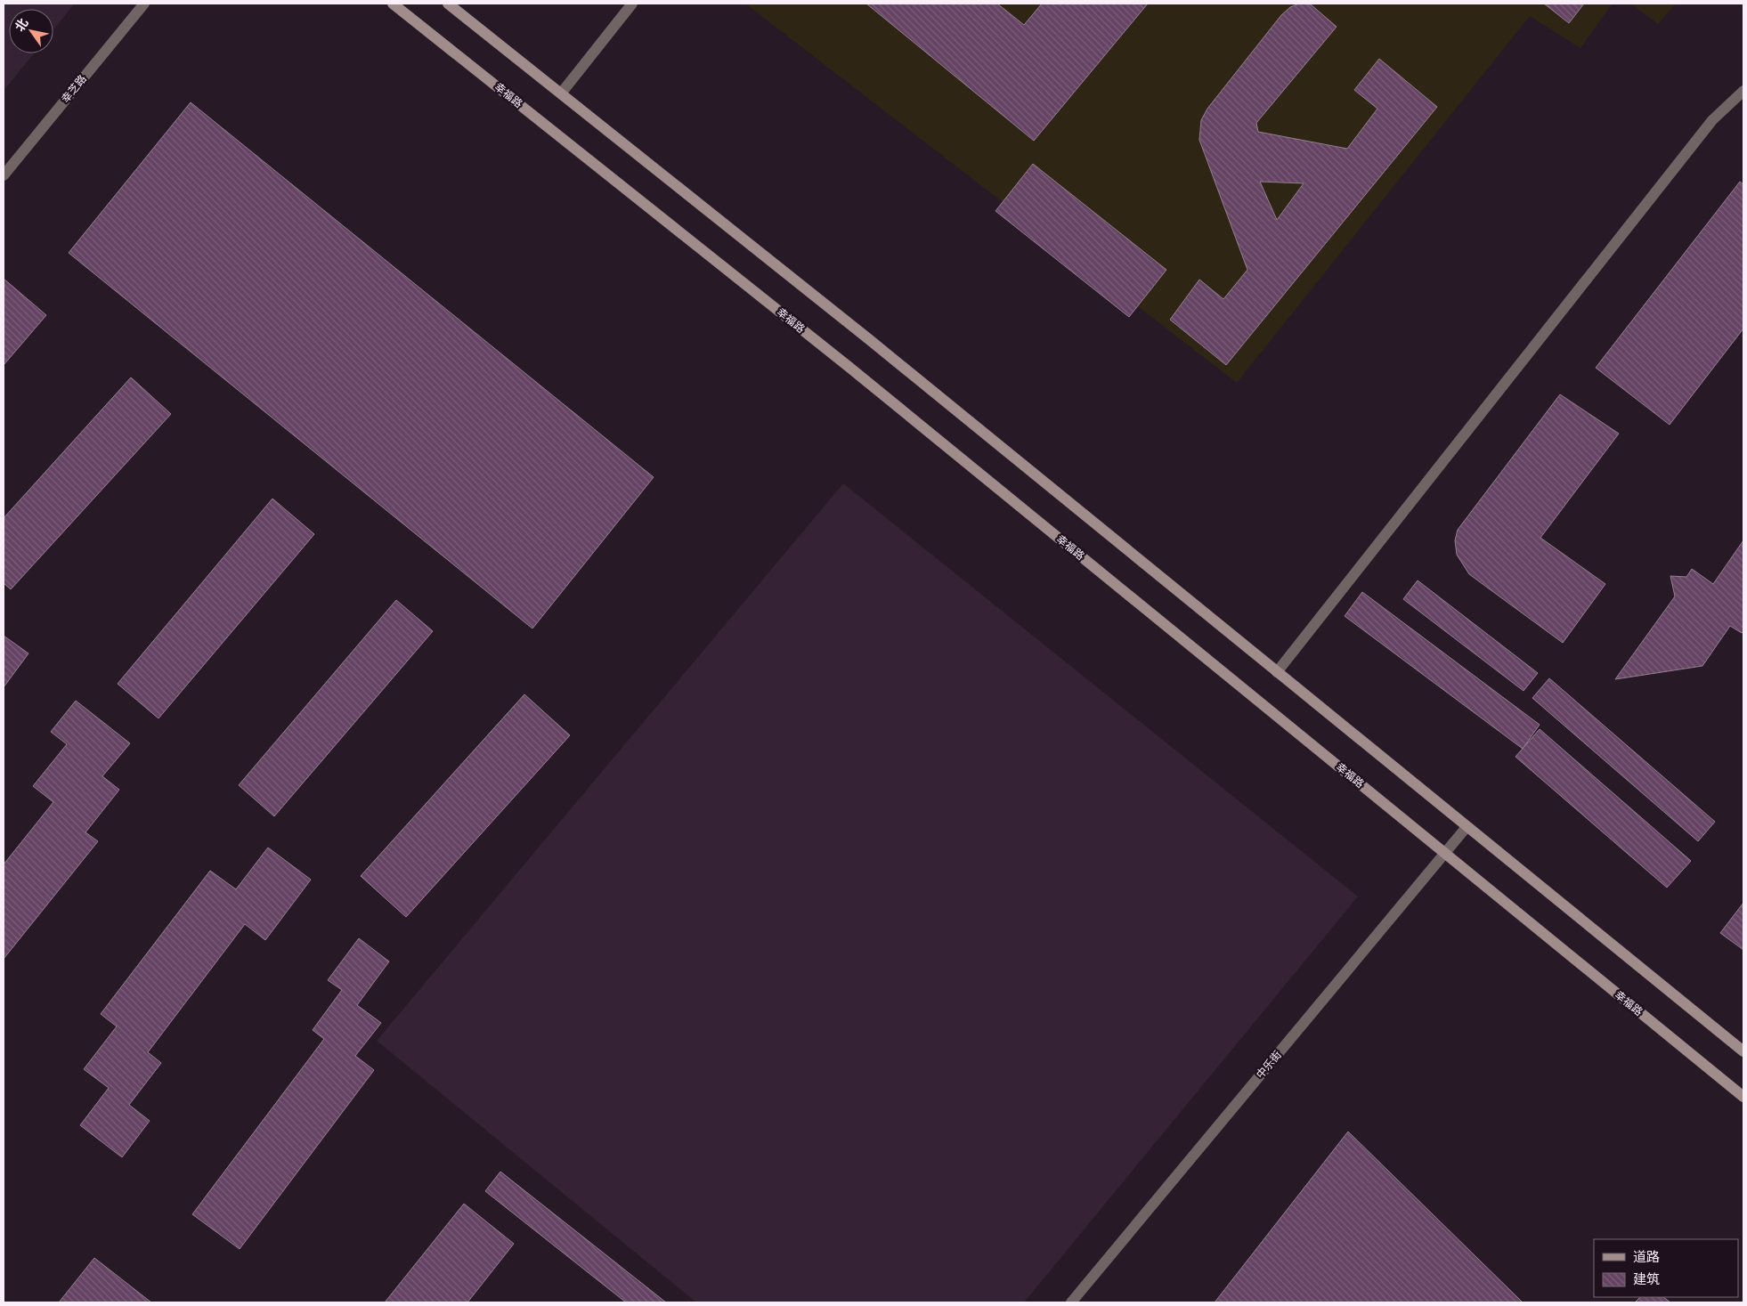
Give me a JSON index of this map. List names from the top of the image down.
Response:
{
  "streets": {
    "main road": ["幸福路"],
    "street": ["幸芝路", "中乐街"]
  },
  "crossings": [
    ["幸福路", "中乐街"]
  ],
  "legend": ["道路", "建筑"],
  "north": "top left"
}
